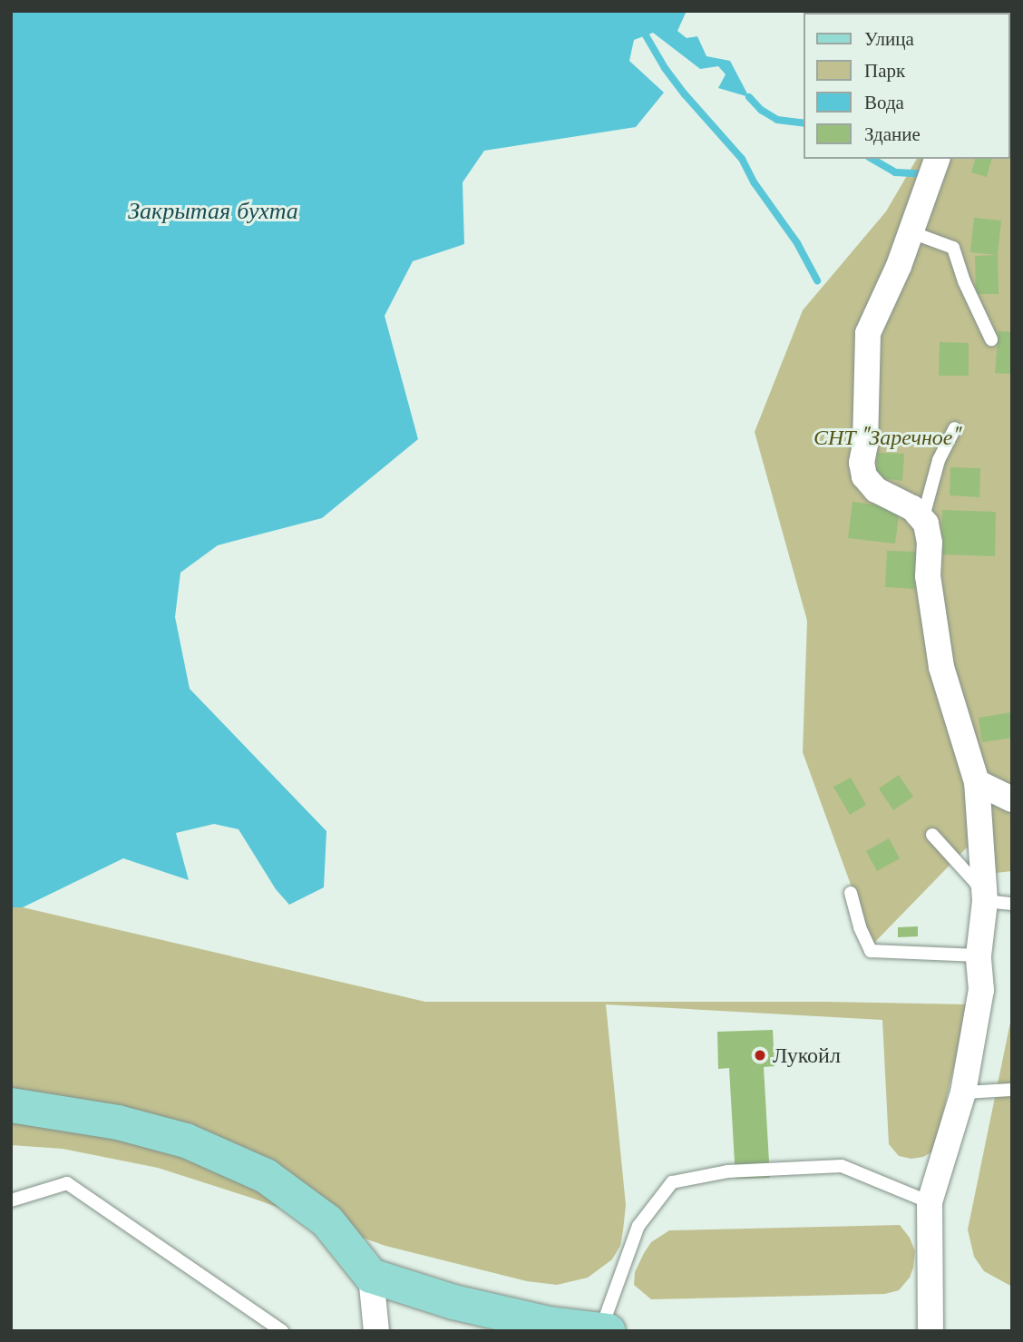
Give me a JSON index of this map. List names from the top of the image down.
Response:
{
  "water": ["Закрытая бухта"],
  "parks": ["СНТ \"Заречное\""],
  "places": ["Лукойл"],
  "legend": [
    "Улица",
    "Парк",
    "Вода",
    "Здание"
  ]
}
